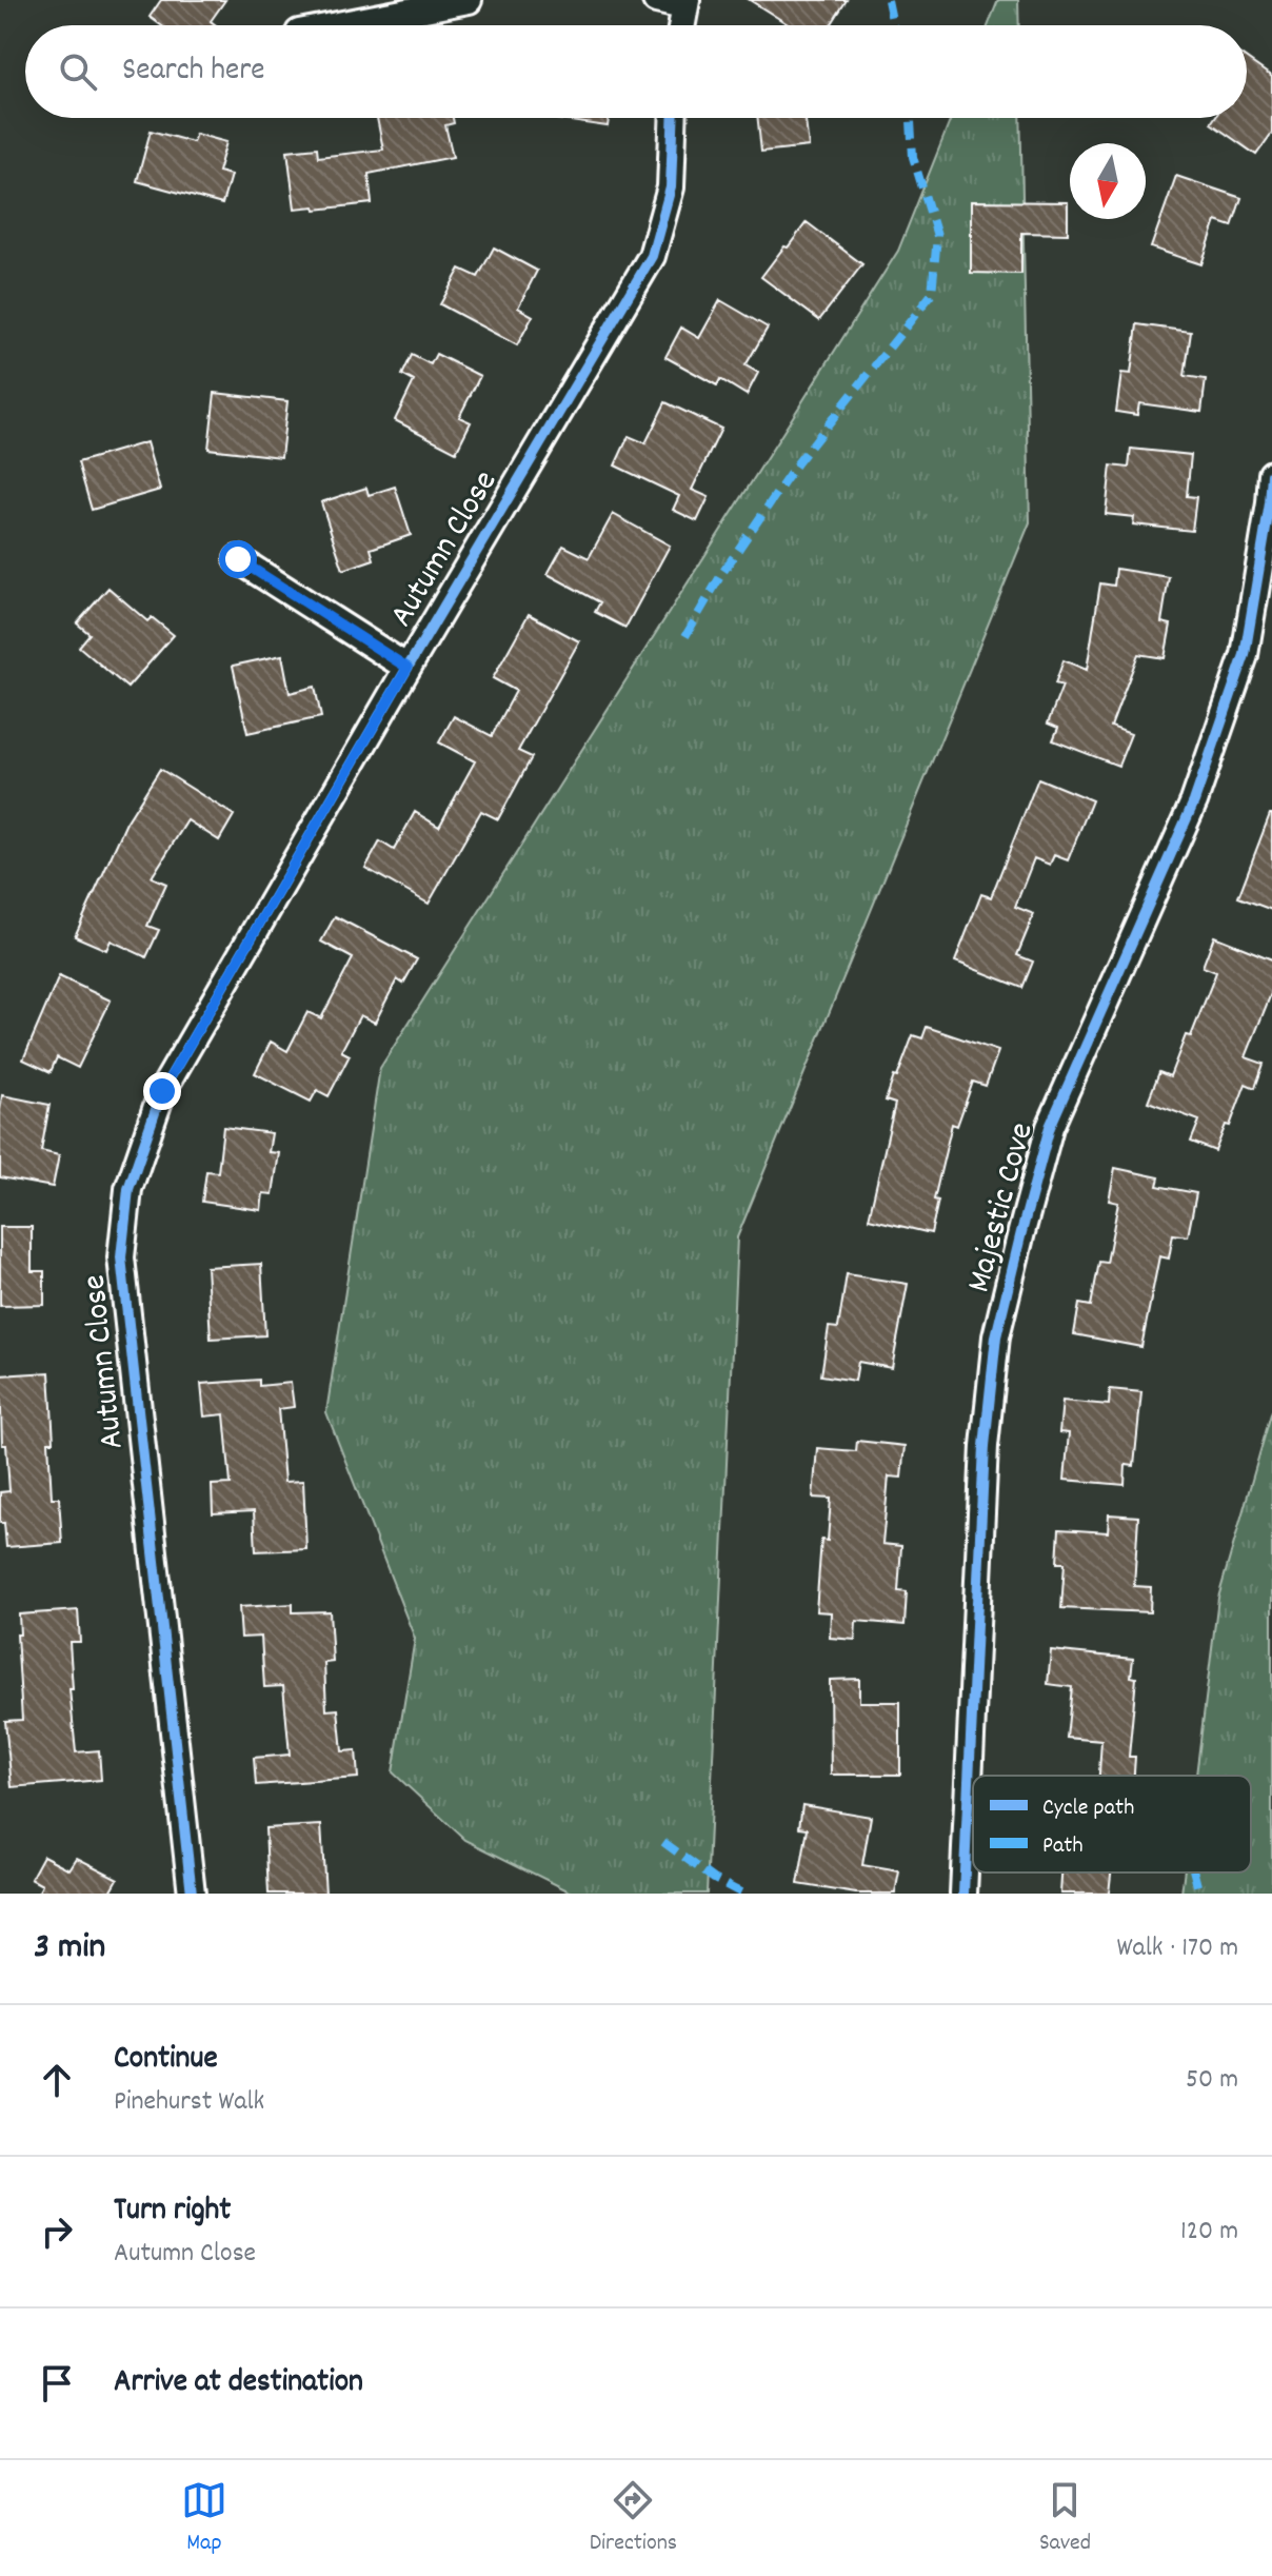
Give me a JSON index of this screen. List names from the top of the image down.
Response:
{
  "streets": {
    "street": ["Autumn Close", "Majestic Cove"]
  },
  "legend": ["Cycle path", "Path"],
  "north": "bottom",
  "page": {
    "search": "Search here",
    "heading": ["3 min", "Walk · 170 m"],
    "list": [
      ["Continue", "Pinehurst Walk", "50 m"],
      ["Turn right", "Autumn Close", "120 m"],
      "Arrive at destination"
    ],
    "nav": ["Map", "Directions", "Saved"]
  }
}
